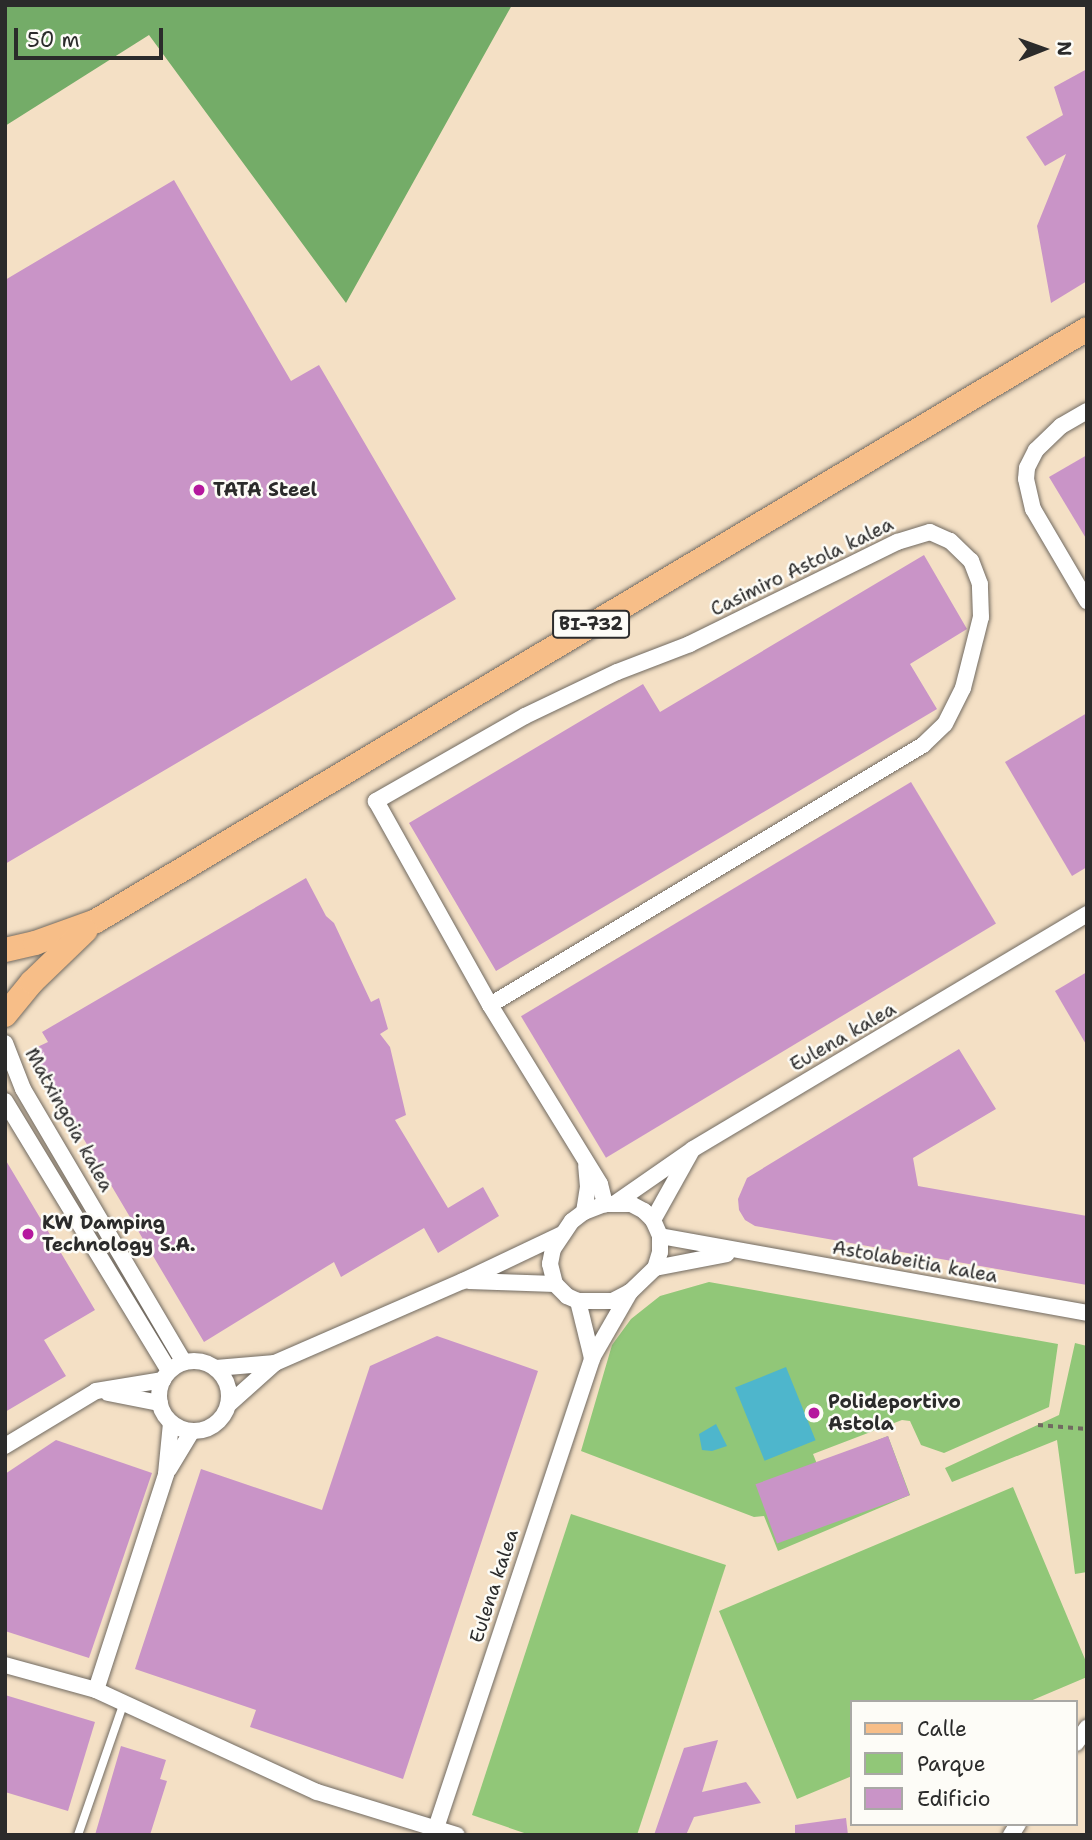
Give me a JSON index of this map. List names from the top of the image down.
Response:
{
  "streets": {
    "main road": ["BI-732"],
    "street": [
      "Casimiro Astola kalea",
      "Eulena kalea",
      "Matxingoia kalea",
      "Astolabeitia kalea"
    ]
  },
  "crossings": [
    ["Casimiro Astola kalea", "Eulena kalea"],
    ["Casimiro Astola kalea", "Astolabeitia kalea"],
    ["Eulena kalea", "Astolabeitia kalea"]
  ],
  "places": ["TATA Steel", "KW Damping Technology S.A.", "Polideportivo Astola"],
  "legend": ["Calle", "Parque", "Edificio"],
  "scale_bar": "50 m",
  "north": "right"
}
